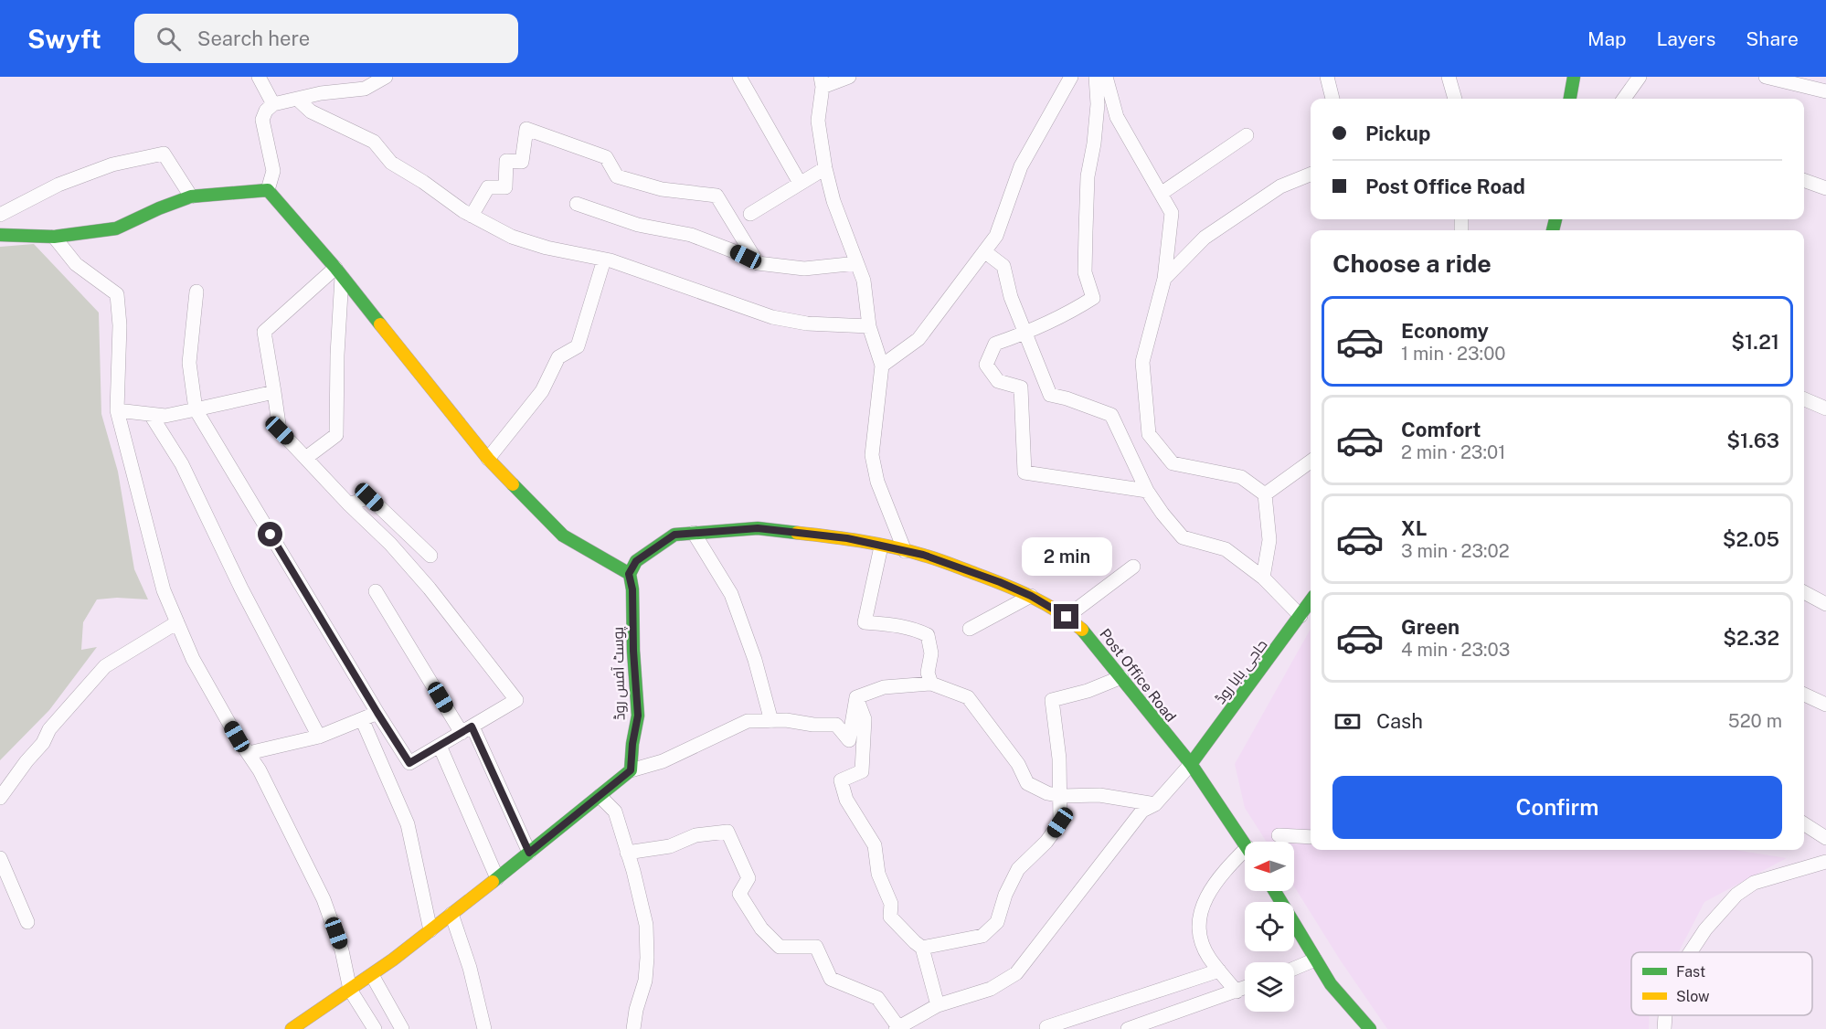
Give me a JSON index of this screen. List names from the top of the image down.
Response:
{
  "streets": {
    "main road": ["حاجی بابا روڈ", "پوسٹ آفس روڈ", "Post Office Road"]
  },
  "crossings": [
    ["حاجی بابا روڈ", "Post Office Road"]
  ],
  "legend": ["Fast", "Slow"],
  "north": "left",
  "page": {
    "header": "Swyft",
    "search": "Search here",
    "nav": ["Map", "Layers", "Share"],
    "banner": ["Pickup", "Post Office Road"],
    "heading": "Choose a ride",
    "list": [
      {
        "name": "Economy",
        "note": "1 min · 23:00",
        "value": "$1.21"
      },
      {
        "name": "Comfort",
        "note": "2 min · 23:01",
        "value": "$1.63"
      },
      {
        "name": "XL",
        "note": "3 min · 23:02",
        "value": "$2.05"
      },
      {
        "name": "Green",
        "note": "4 min · 23:03",
        "value": "$2.32"
      }
    ],
    "bubble": "2 min",
    "pay": ["Cash", "520 m"],
    "buttons": "Confirm"
  }
}
